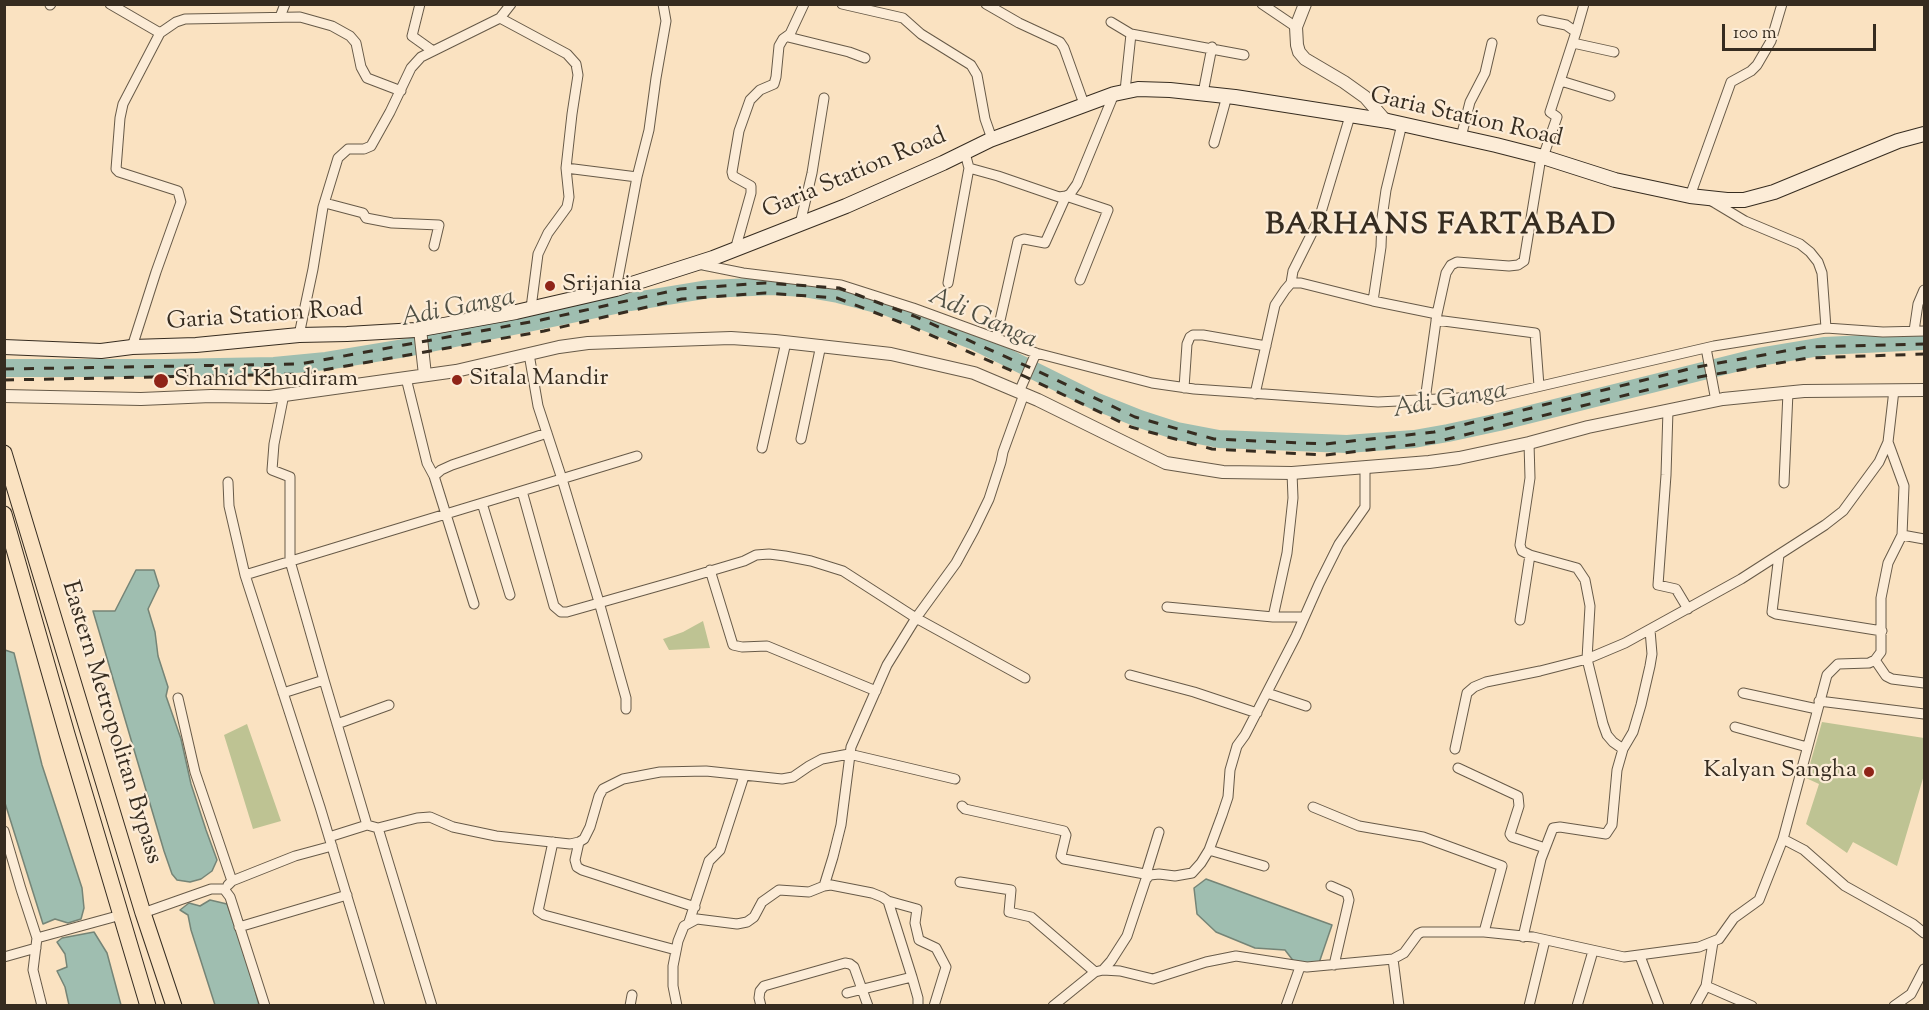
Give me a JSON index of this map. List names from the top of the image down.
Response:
{
  "streets": {
    "main road": ["Garia Station Road", "Eastern Metropolitan Bypass"]
  },
  "districts": ["BARHANS FARTABAD"],
  "water": ["Adi Ganga"],
  "places": [
    "Srijania",
    "Sitala Mandir",
    "Shahid Khudiram",
    "Kalyan Sangha"
  ],
  "scale_bar": "100 m"
}
